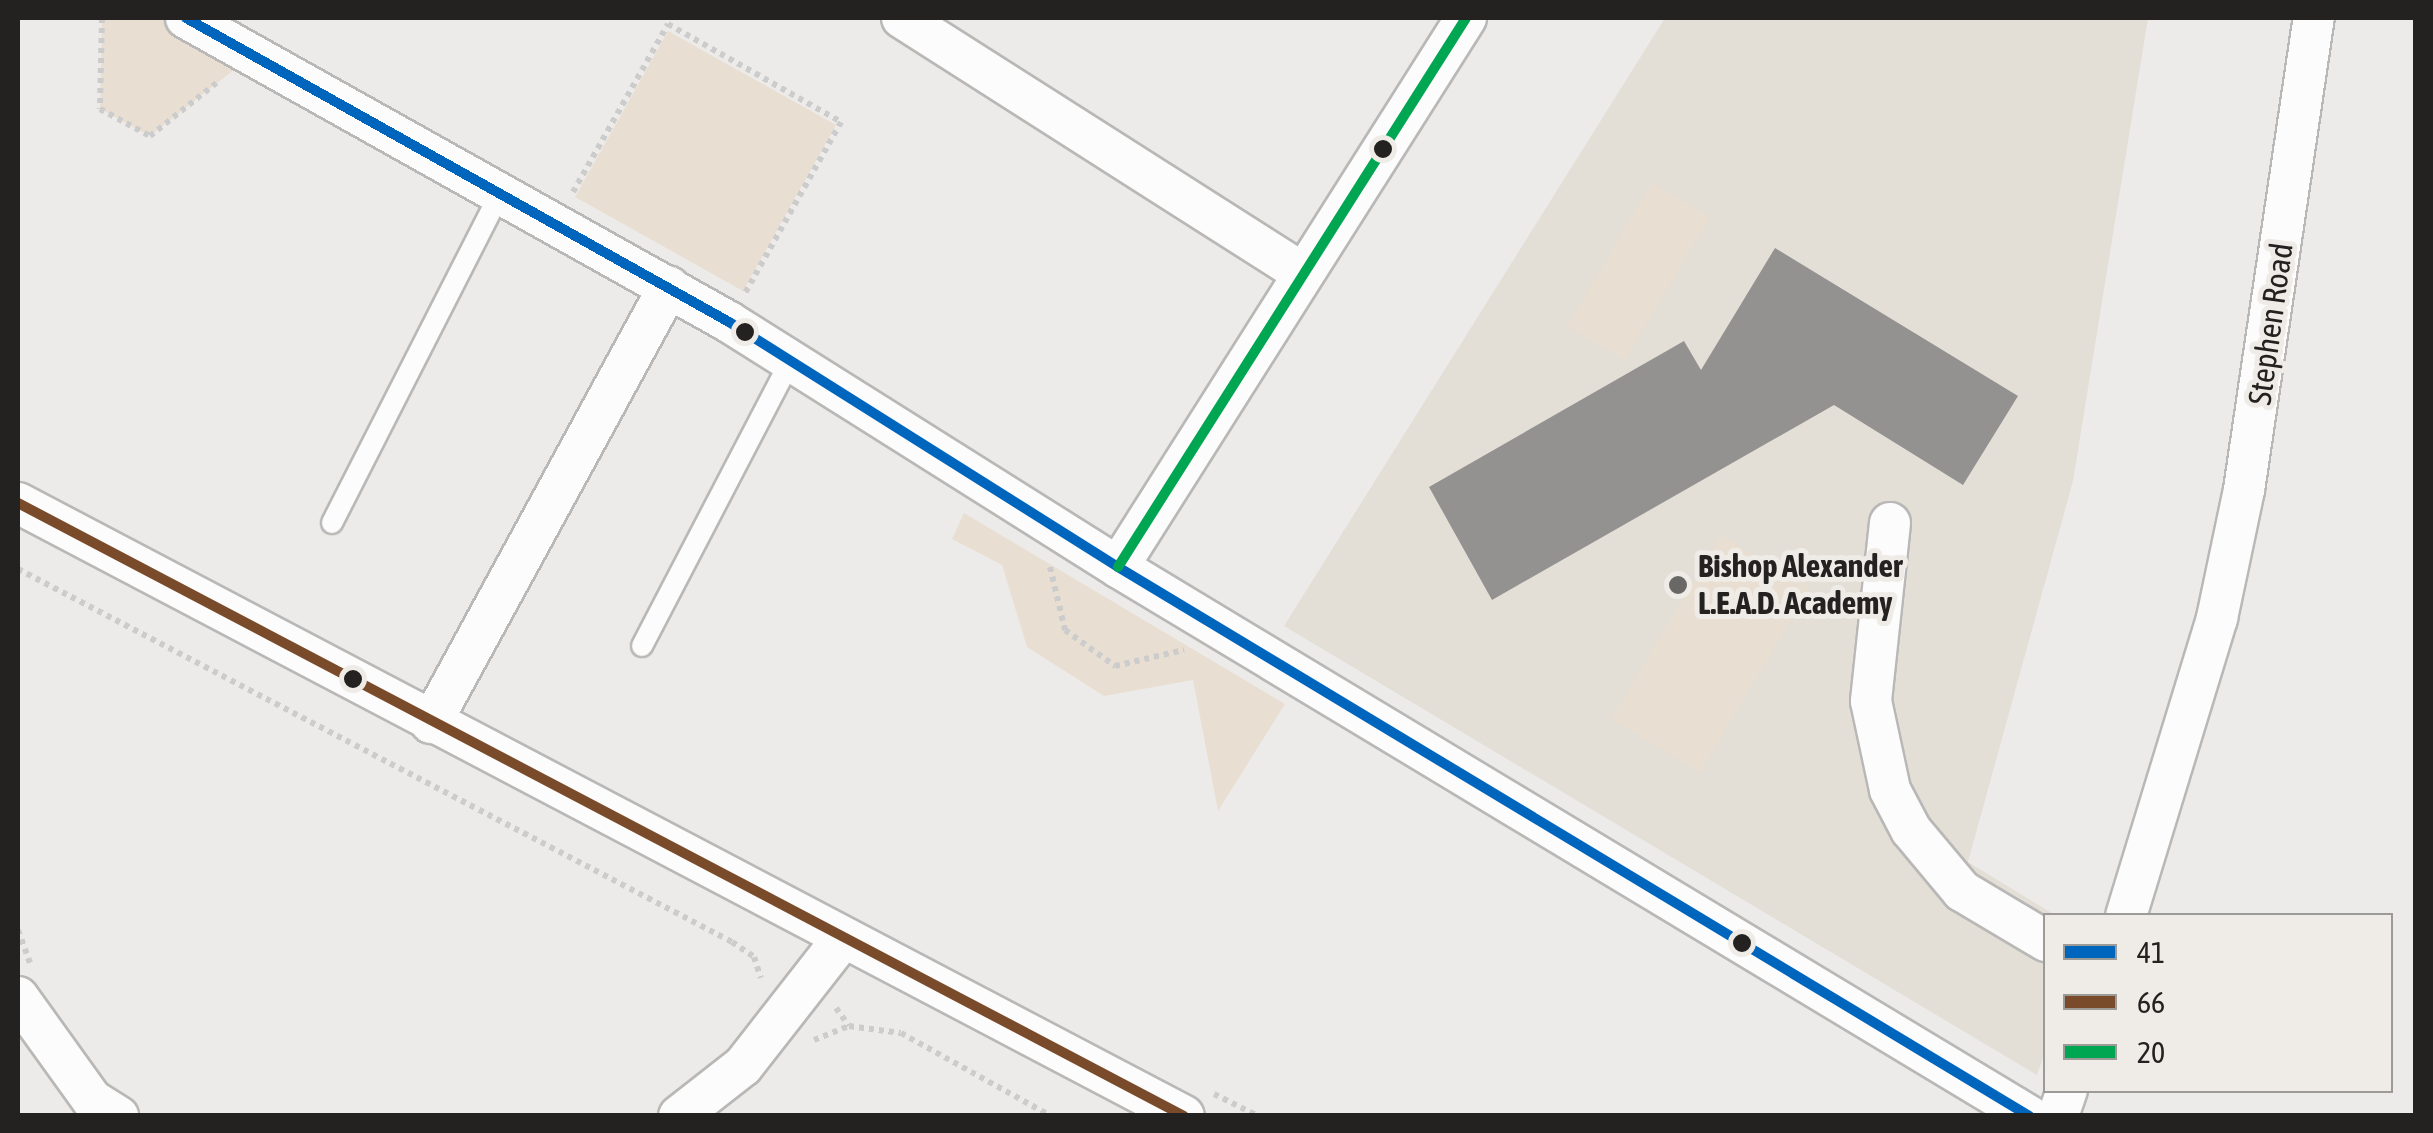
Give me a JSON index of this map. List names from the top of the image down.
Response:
{
  "streets": {
    "street": ["Stephen Road"]
  },
  "places": ["Bishop Alexander L.E.A.D. Academy"],
  "lines": ["transit line 41", "transit line 20", "transit line 66"],
  "legend": ["41", "66", "20"]
}
